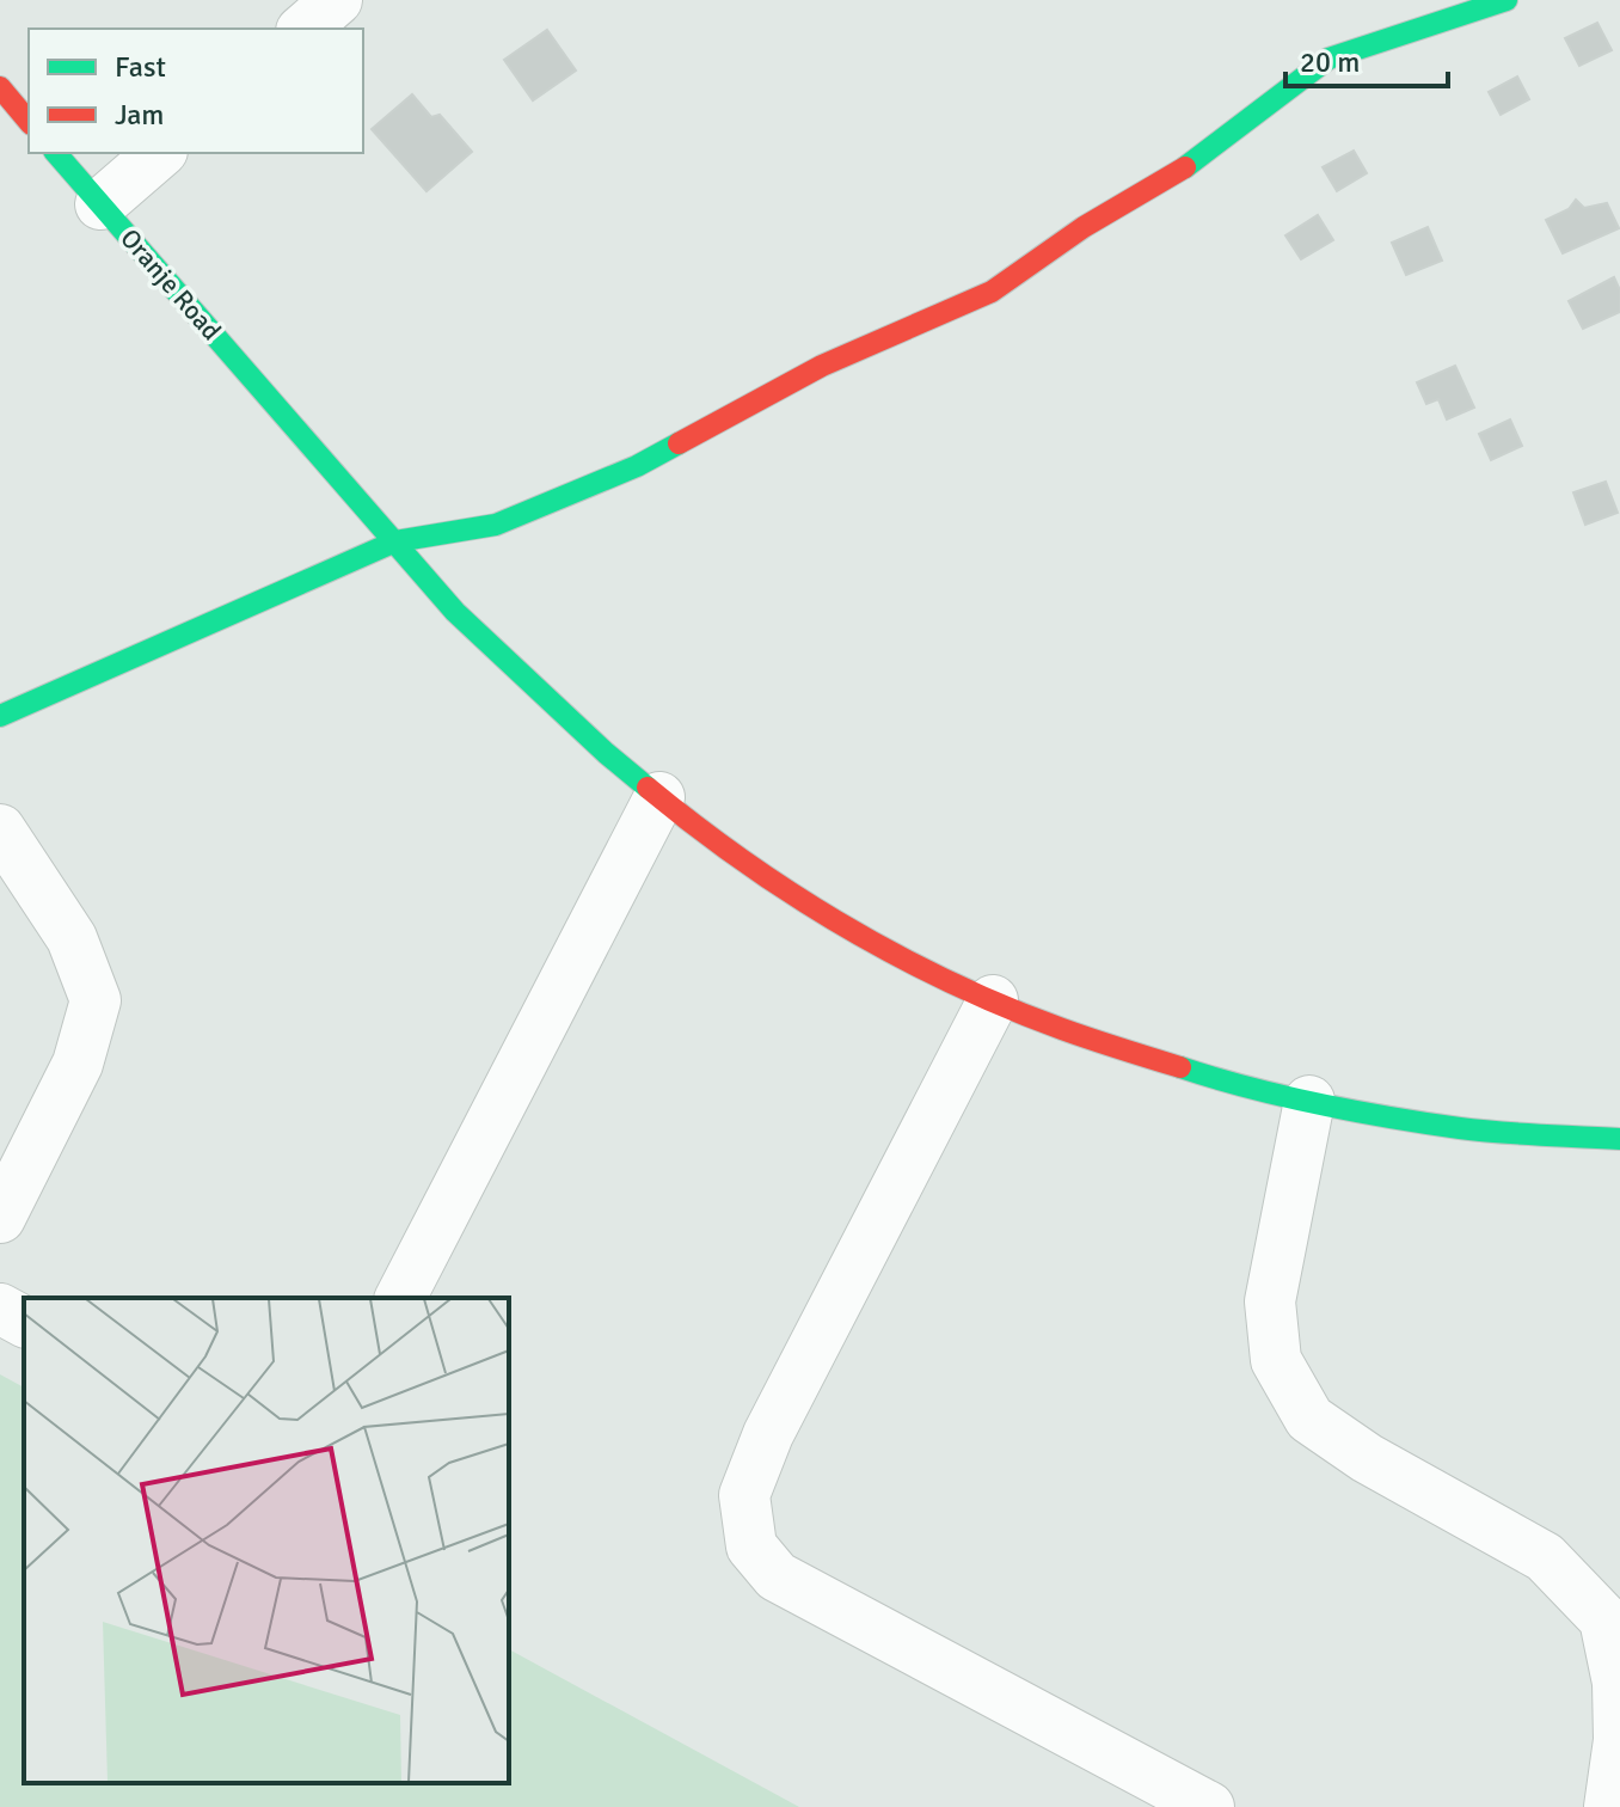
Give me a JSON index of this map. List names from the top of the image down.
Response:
{
  "streets": {
    "street": ["Oranje Road"]
  },
  "legend": ["Fast", "Jam"],
  "scale_bar": "20 m"
}
